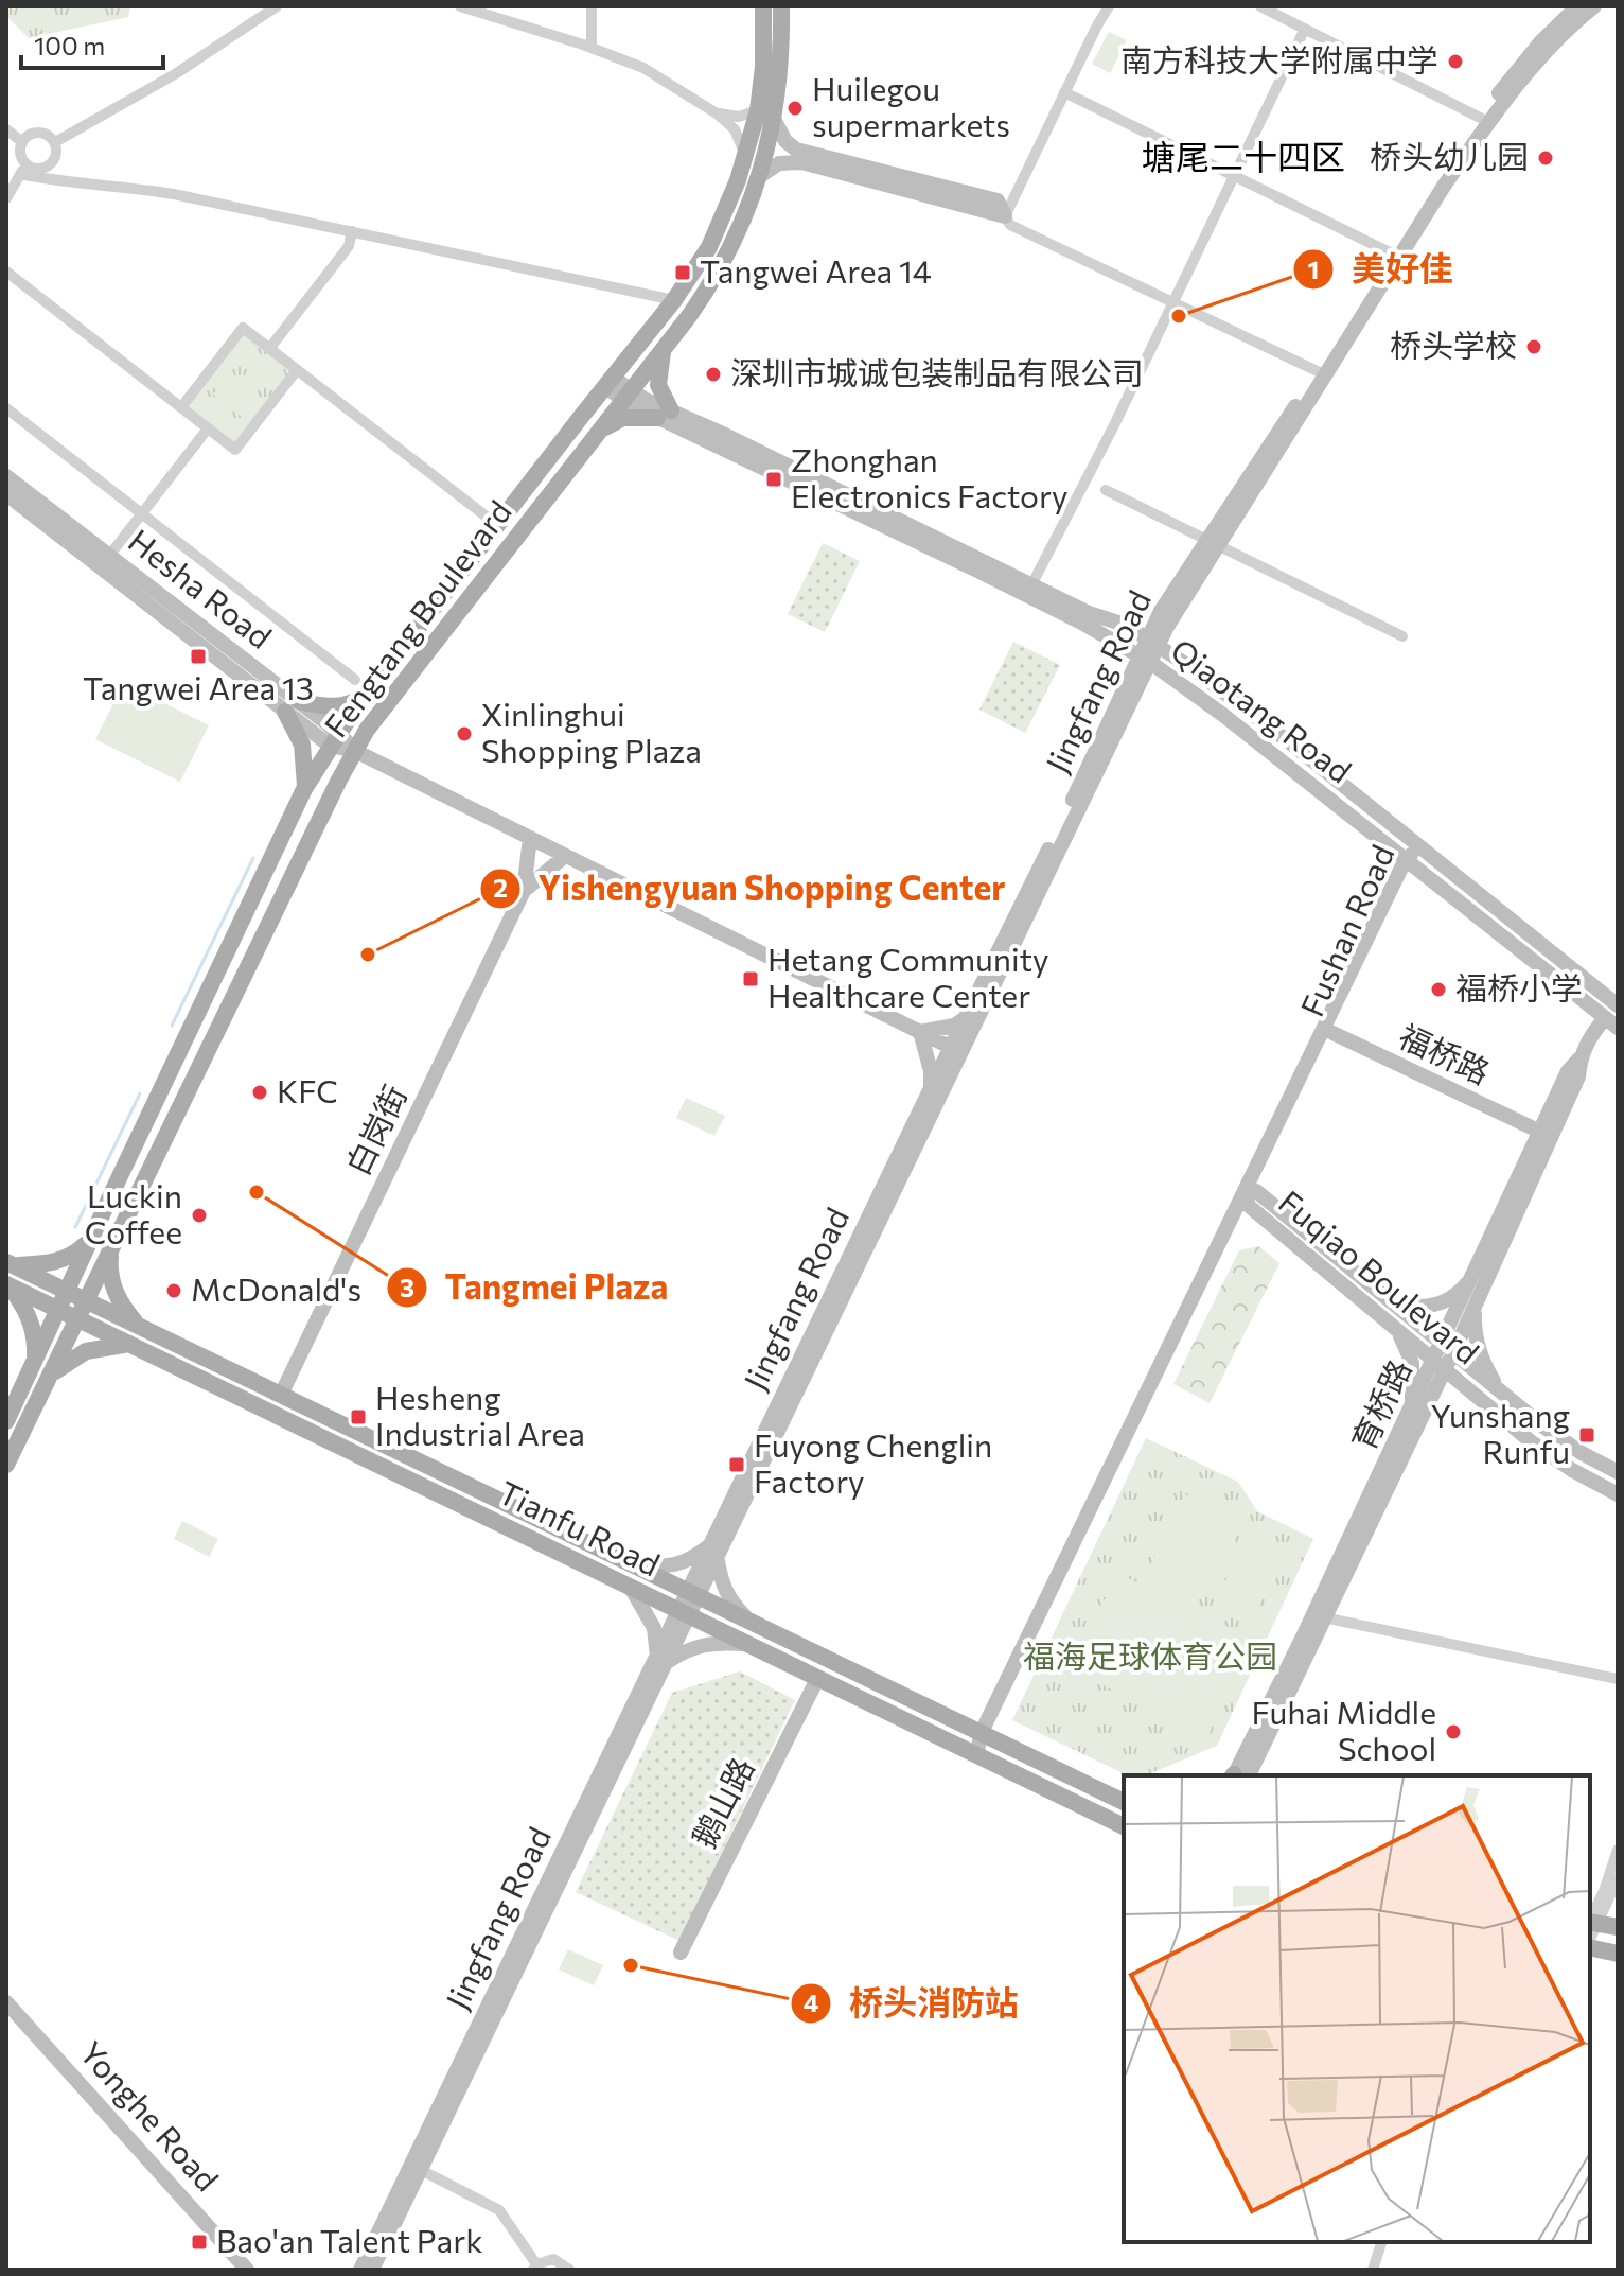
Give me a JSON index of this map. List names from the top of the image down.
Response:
{
  "streets": {
    "main road": ["Fengtang Boulevard", "Tianfu Road"],
    "street": [
      "Hesha Road",
      "Jingfang Road",
      "Qiaotang Road",
      "Fushan Road",
      "福桥路",
      "白岗街",
      "Fuqiao Boulevard",
      "育桥路",
      "鹅山路",
      "Yonghe Road"
    ]
  },
  "crossings": [
    ["Hesha Road", "Fengtang Boulevard"],
    ["Hesha Road", "Jingfang Road"],
    ["Fengtang Boulevard", "Qiaotang Road"],
    ["Fengtang Boulevard", "Tianfu Road"],
    ["Jingfang Road", "Qiaotang Road"],
    ["Jingfang Road", "Tianfu Road"],
    ["Qiaotang Road", "Fushan Road"],
    ["Qiaotang Road", "育桥路"],
    ["Fushan Road", "福桥路"],
    ["Fushan Road", "Fuqiao Boulevard"],
    ["Fushan Road", "Tianfu Road"],
    ["福桥路", "育桥路"],
    ["白岗街", "Tianfu Road"],
    ["Fuqiao Boulevard", "育桥路"],
    ["Tianfu Road", "鹅山路"]
  ],
  "districts": ["塘尾二十四区"],
  "parks": ["福海足球体育公园"],
  "places": {
    "other": [
      "南方科技大学附属中学",
      "Huilegou supermarkets",
      "桥头幼儿园",
      "美好佳",
      "桥头学校",
      "深圳市城诚包装制品有限公司",
      "Xinlinghui Shopping Plaza",
      "Yishengyuan Shopping Center",
      "福桥小学",
      "KFC",
      "Tangmei Plaza",
      "Luckin Coffee",
      "McDonald's",
      "Fuhai Middle School",
      "桥头消防站"
    ],
    "transit": [
      "Tangwei Area 14",
      "Zhonghan Electronics Factory",
      "Tangwei Area 13",
      "Hetang Community Healthcare Center",
      "Hesheng Industrial Area",
      "Yunshang Runfu",
      "Fuyong Chenglin Factory",
      "Bao'an Talent Park"
    ]
  },
  "scale_bar": "100 m"
}
